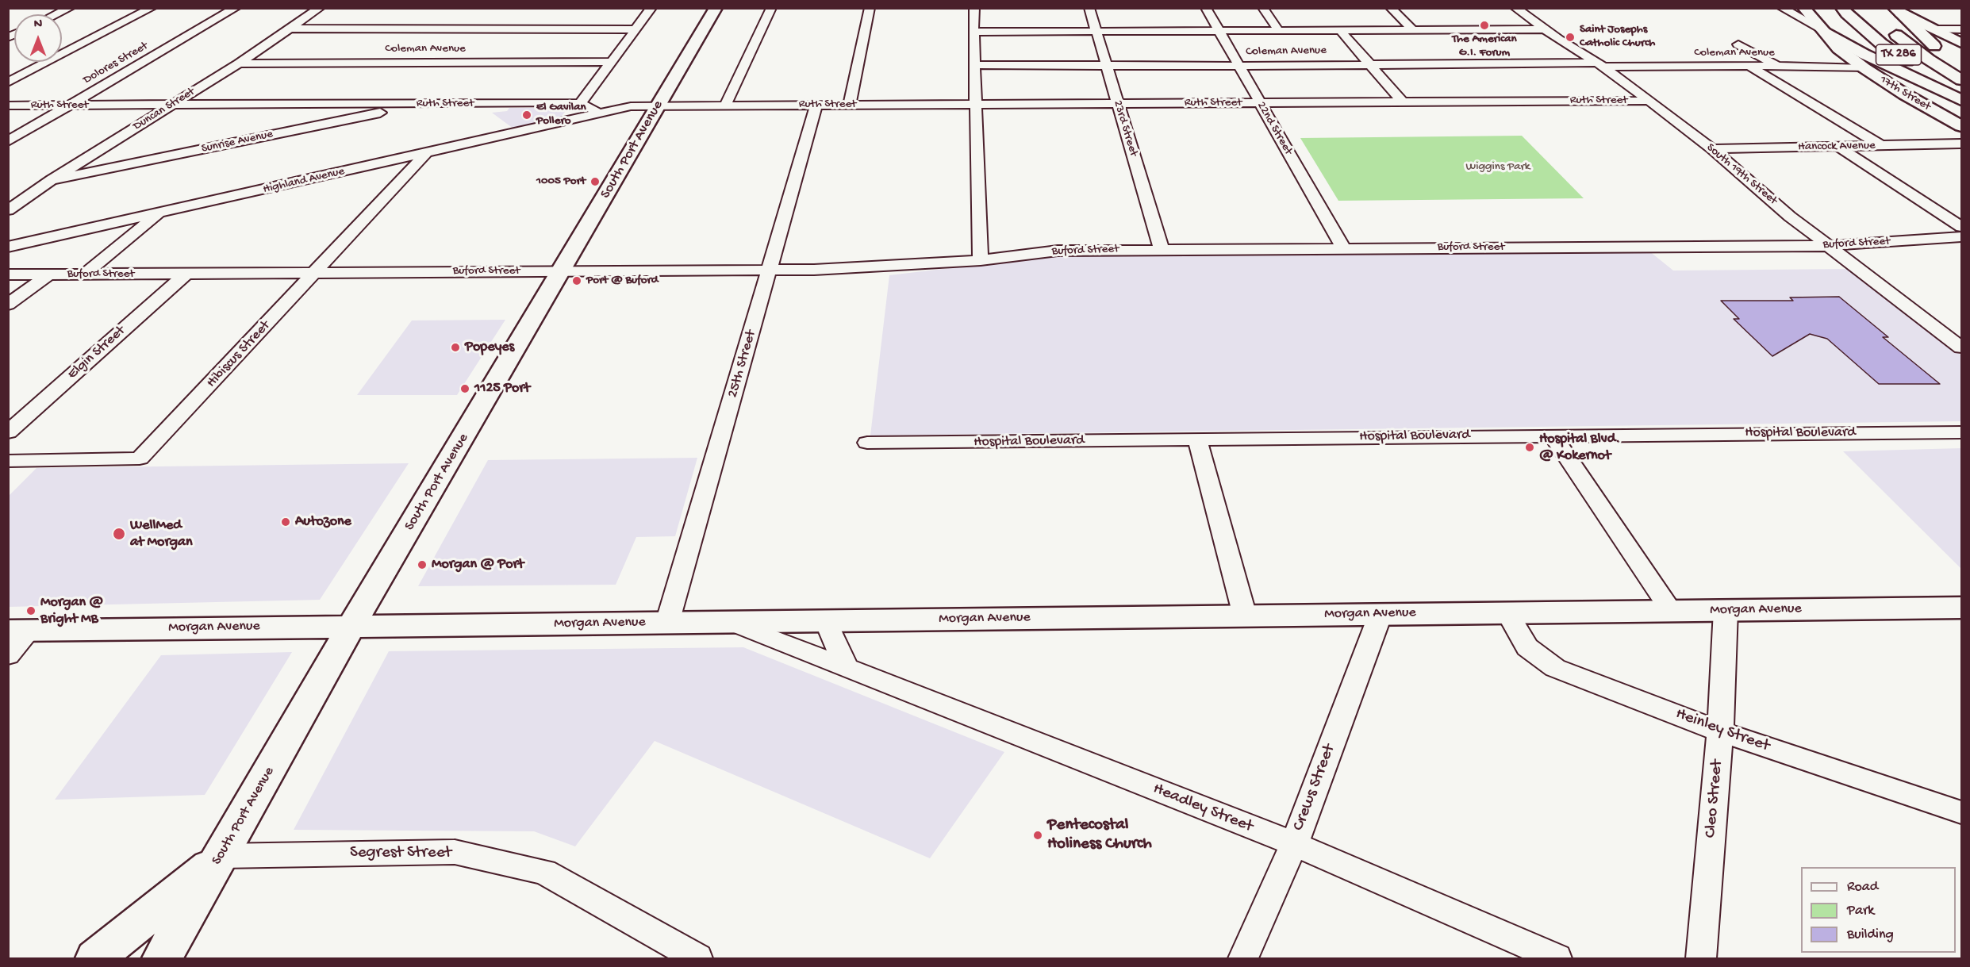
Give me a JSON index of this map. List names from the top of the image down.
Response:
{
  "streets": {
    "main road": [
      "TX 286",
      "17th Street",
      "South Port Avenue",
      "Morgan Avenue"
    ],
    "street": [
      "Coleman Avenue",
      "Dolores Street",
      "Ruth Street",
      "Duncan Street",
      "23rd Street",
      "22nd Street",
      "Sunrise Avenue",
      "Hancock Avenue",
      "South 19th Street",
      "Highland Avenue",
      "Buford Street",
      "Elgin Street",
      "Hibiscus Street",
      "25th Street",
      "Hospital Boulevard",
      "Heinley Street",
      "Crews Street",
      "Cleo Street",
      "Headley Street",
      "Segrest Street"
    ]
  },
  "crossings": [
    ["Coleman Avenue", "17th Street"],
    ["Coleman Avenue", "Duncan Street"],
    ["Coleman Avenue", "23rd Street"],
    ["Coleman Avenue", "22nd Street"],
    ["Coleman Avenue", "South 19th Street"],
    ["Dolores Street", "Ruth Street"],
    ["Ruth Street", "Duncan Street"],
    ["Ruth Street", "23rd Street"],
    ["Ruth Street", "22nd Street"],
    ["Ruth Street", "Sunrise Avenue"],
    ["Ruth Street", "South Port Avenue"],
    ["Ruth Street", "South 19th Street"],
    ["Ruth Street", "Highland Avenue"],
    ["Ruth Street", "25th Street"],
    ["Duncan Street", "Sunrise Avenue"],
    ["23rd Street", "Buford Street"],
    ["22nd Street", "Buford Street"],
    ["Hancock Avenue", "South 19th Street"],
    ["South Port Avenue", "Buford Street"],
    ["South Port Avenue", "Morgan Avenue"],
    ["South Port Avenue", "Segrest Street"],
    ["South 19th Street", "Buford Street"],
    ["Highland Avenue", "Hibiscus Street"],
    ["Buford Street", "Elgin Street"],
    ["Buford Street", "Hibiscus Street"],
    ["Buford Street", "25th Street"],
    ["25th Street", "Morgan Avenue"],
    ["Morgan Avenue", "Heinley Street"],
    ["Morgan Avenue", "Crews Street"],
    ["Morgan Avenue", "Cleo Street"],
    ["Morgan Avenue", "Headley Street"],
    ["Heinley Street", "Cleo Street"],
    ["Crews Street", "Headley Street"]
  ],
  "parks": ["Wiggins Park"],
  "places": [
    "The American G.I. Forum",
    "Saint Josephs Catholic Church",
    "El Gavilan Pollero",
    "1005 Port",
    "Port @ Buford",
    "Popeyes",
    "1125 Port",
    "Hospital Blvd. @ Kokernot",
    "Autozone",
    "WellMed at Morgan",
    "Morgan @ Port",
    "Morgan @ Bright MB",
    "Pentecostal Holiness Church"
  ],
  "legend": ["Road", "Park", "Building"],
  "north": "top"
}
